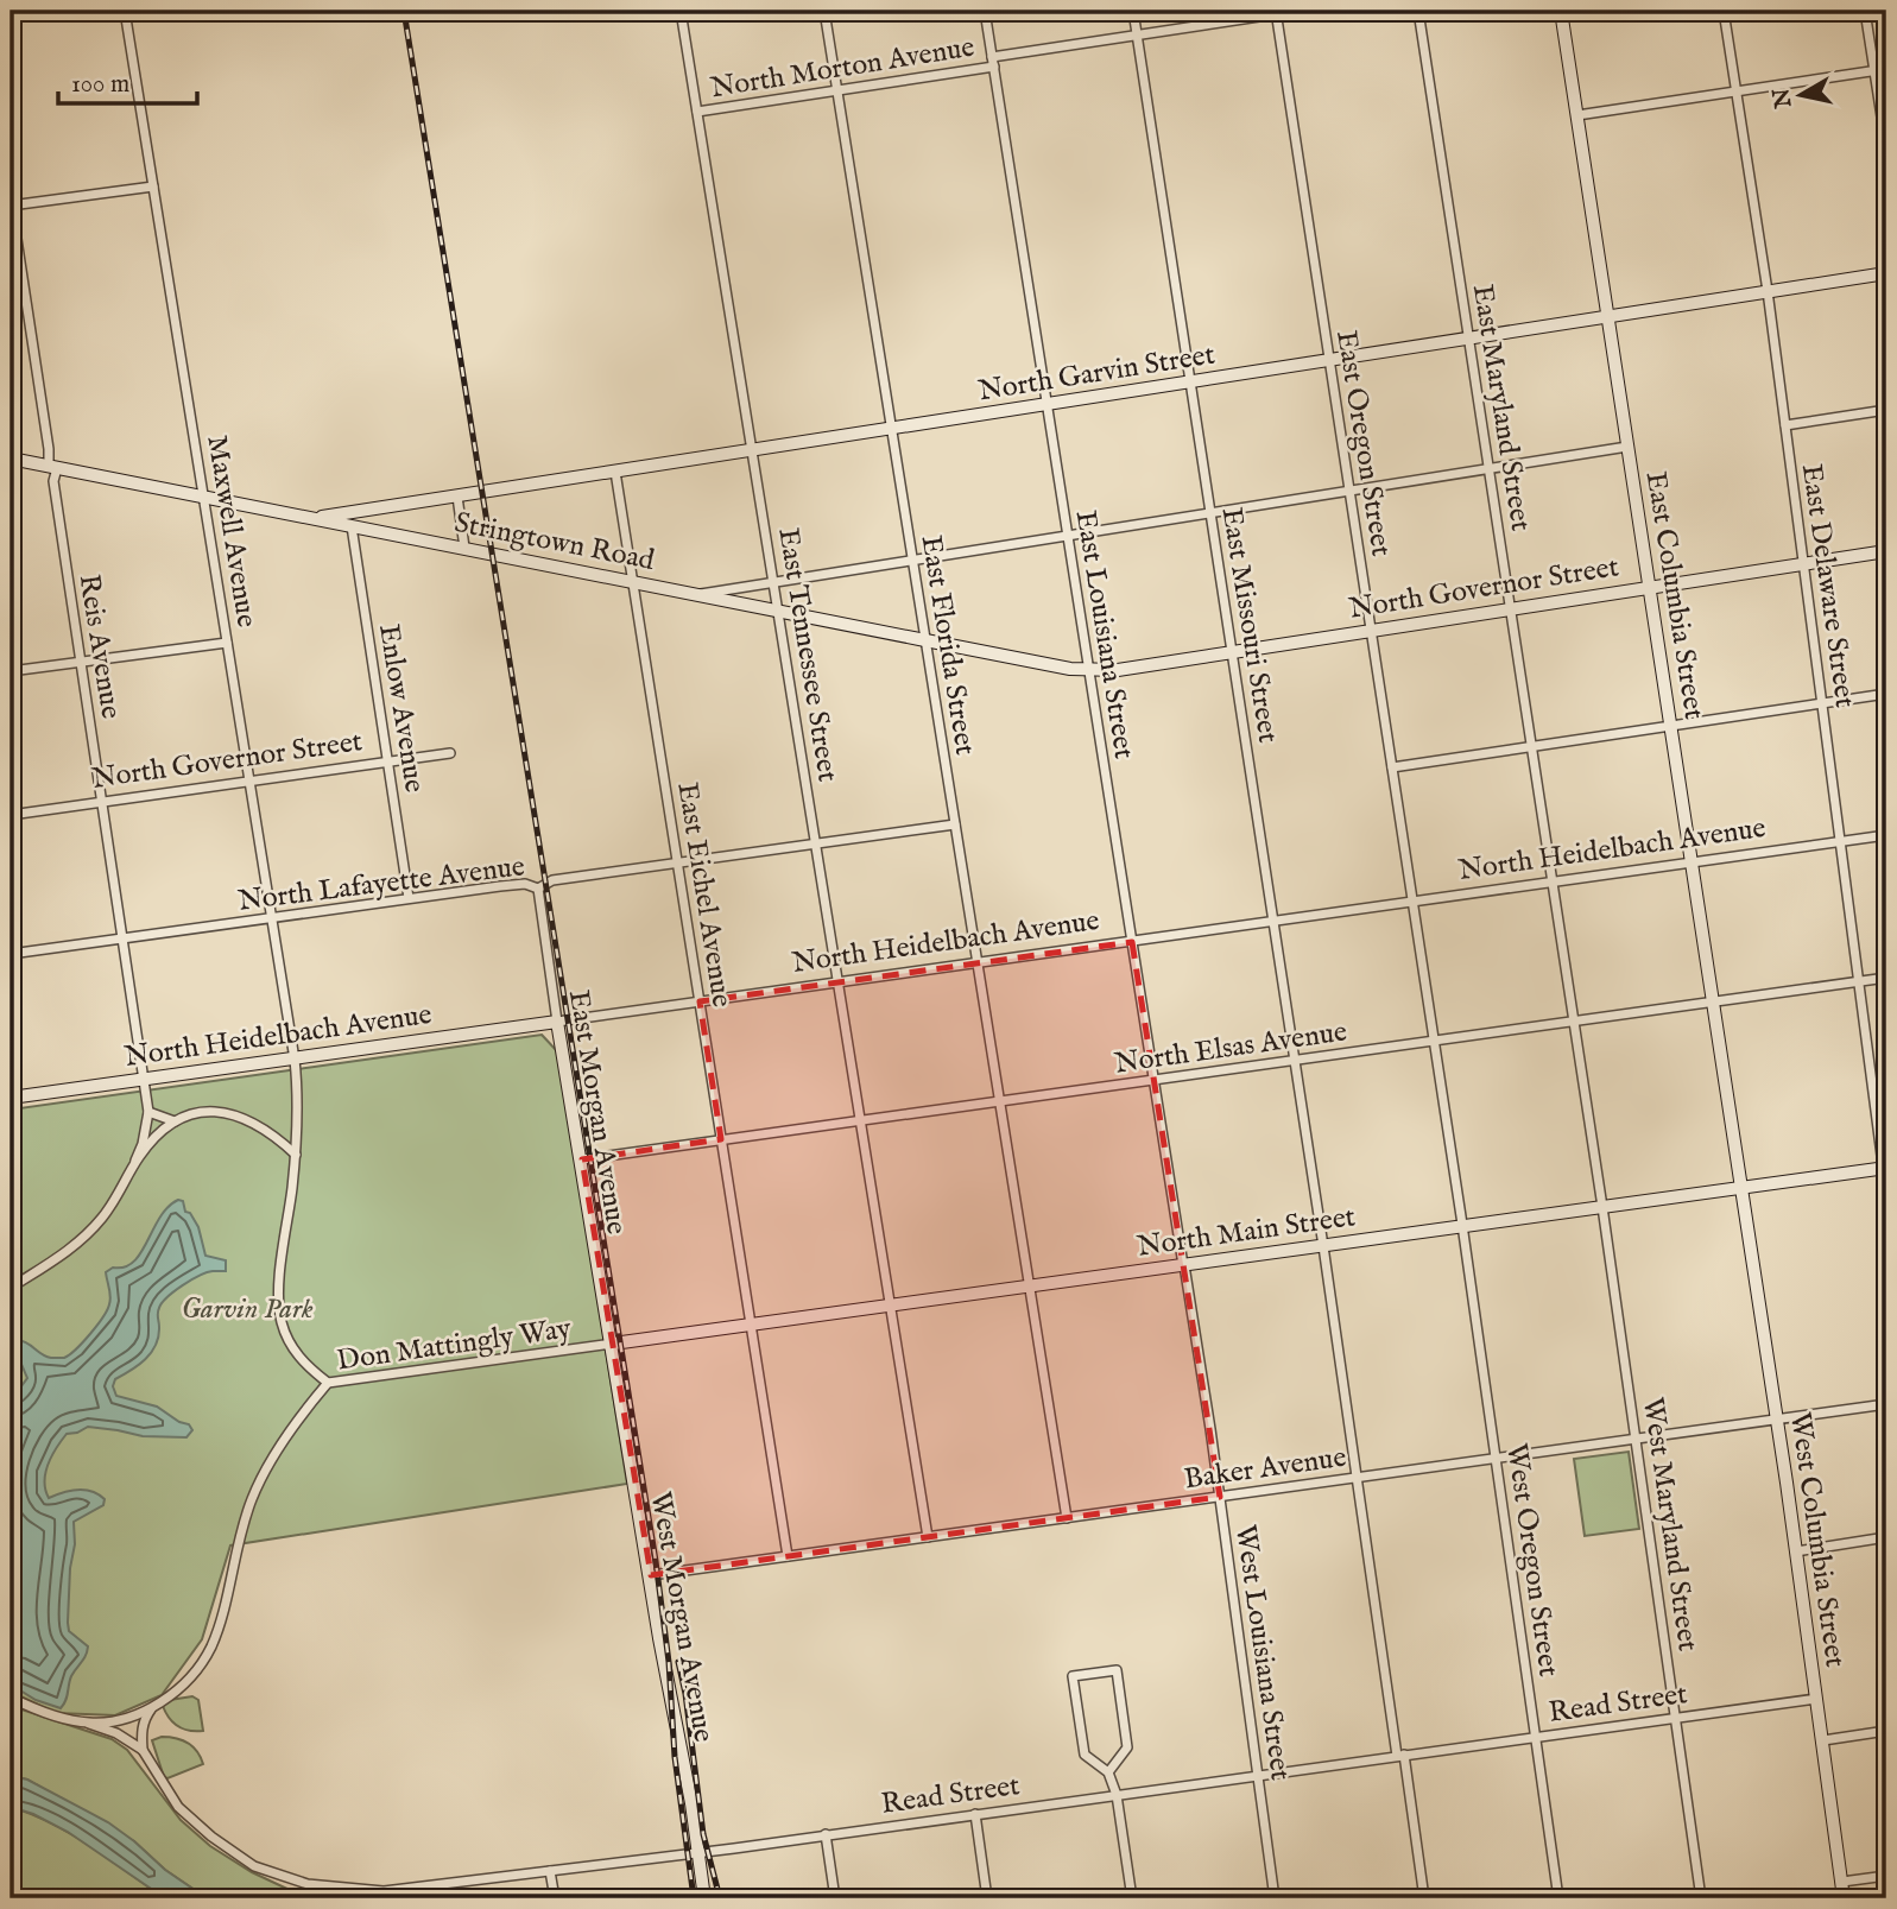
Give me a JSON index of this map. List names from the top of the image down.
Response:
{
  "streets": {
    "main road": [
      "North Garvin Street",
      "Stringtown Road",
      "North Governor Street",
      "East Columbia Street",
      "North Heidelbach Avenue",
      "East Morgan Avenue",
      "North Main Street",
      "West Columbia Street",
      "West Morgan Avenue"
    ],
    "street": [
      "North Morton Avenue",
      "East Maryland Street",
      "East Oregon Street",
      "Maxwell Avenue",
      "East Delaware Street",
      "East Missouri Street",
      "East Louisiana Street",
      "East Florida Street",
      "Reis Avenue",
      "East Tennessee Street",
      "Enlow Avenue",
      "North Lafayette Avenue",
      "East Eichel Avenue",
      "North Elsas Avenue",
      "Don Mattingly Way",
      "Baker Avenue",
      "West Maryland Street",
      "West Oregon Street",
      "West Louisiana Street",
      "Read Street"
    ]
  },
  "crossings": [
    ["North Morton Avenue", "East Oregon Street"],
    ["North Morton Avenue", "East Missouri Street"],
    ["North Morton Avenue", "East Louisiana Street"],
    ["North Morton Avenue", "East Florida Street"],
    ["North Morton Avenue", "East Tennessee Street"],
    ["North Garvin Street", "East Maryland Street"],
    ["North Garvin Street", "East Oregon Street"],
    ["North Garvin Street", "Stringtown Road"],
    ["North Garvin Street", "East Delaware Street"],
    ["North Garvin Street", "East Columbia Street"],
    ["North Garvin Street", "East Missouri Street"],
    ["North Garvin Street", "East Louisiana Street"],
    ["North Garvin Street", "East Florida Street"],
    ["North Garvin Street", "East Tennessee Street"],
    ["North Garvin Street", "East Eichel Avenue"],
    ["East Maryland Street", "North Governor Street"],
    ["East Maryland Street", "North Heidelbach Avenue"],
    ["East Maryland Street", "North Elsas Avenue"],
    ["East Maryland Street", "North Main Street"],
    ["East Maryland Street", "West Maryland Street"],
    ["East Oregon Street", "North Governor Street"],
    ["East Oregon Street", "North Heidelbach Avenue"],
    ["East Oregon Street", "North Elsas Avenue"],
    ["East Oregon Street", "North Main Street"],
    ["East Oregon Street", "West Oregon Street"],
    ["Maxwell Avenue", "Stringtown Road"],
    ["Maxwell Avenue", "North Governor Street"],
    ["Maxwell Avenue", "North Heidelbach Avenue"],
    ["Maxwell Avenue", "North Lafayette Avenue"],
    ["Maxwell Avenue", "Don Mattingly Way"],
    ["Stringtown Road", "North Governor Street"],
    ["Stringtown Road", "East Louisiana Street"],
    ["Stringtown Road", "East Florida Street"],
    ["Stringtown Road", "Reis Avenue"],
    ["Stringtown Road", "East Tennessee Street"],
    ["Stringtown Road", "Enlow Avenue"],
    ["Stringtown Road", "East Eichel Avenue"],
    ["East Delaware Street", "North Governor Street"],
    ["East Delaware Street", "North Heidelbach Avenue"],
    ["East Delaware Street", "North Elsas Avenue"],
    ["East Delaware Street", "North Main Street"],
    ["North Governor Street", "East Columbia Street"],
    ["North Governor Street", "East Missouri Street"],
    ["North Governor Street", "East Louisiana Street"],
    ["North Governor Street", "Reis Avenue"],
    ["North Governor Street", "Enlow Avenue"],
    ["East Columbia Street", "North Heidelbach Avenue"],
    ["East Columbia Street", "North Elsas Avenue"],
    ["East Columbia Street", "North Main Street"],
    ["East Columbia Street", "West Columbia Street"],
    ["East Missouri Street", "North Heidelbach Avenue"],
    ["East Missouri Street", "North Elsas Avenue"],
    ["East Missouri Street", "North Main Street"],
    ["East Missouri Street", "Baker Avenue"],
    ["East Missouri Street", "Read Street"],
    ["East Louisiana Street", "North Heidelbach Avenue"],
    ["East Louisiana Street", "North Elsas Avenue"],
    ["East Louisiana Street", "North Main Street"],
    ["East Louisiana Street", "West Louisiana Street"],
    ["East Florida Street", "North Heidelbach Avenue"],
    ["East Florida Street", "North Lafayette Avenue"],
    ["East Florida Street", "North Elsas Avenue"],
    ["East Florida Street", "North Main Street"],
    ["East Florida Street", "Baker Avenue"],
    ["Reis Avenue", "North Heidelbach Avenue"],
    ["Reis Avenue", "North Lafayette Avenue"],
    ["East Tennessee Street", "North Heidelbach Avenue"],
    ["East Tennessee Street", "North Lafayette Avenue"],
    ["East Tennessee Street", "North Elsas Avenue"],
    ["East Tennessee Street", "North Main Street"],
    ["East Tennessee Street", "Baker Avenue"],
    ["Enlow Avenue", "North Lafayette Avenue"],
    ["North Heidelbach Avenue", "East Eichel Avenue"],
    ["North Heidelbach Avenue", "East Morgan Avenue"],
    ["North Lafayette Avenue", "East Eichel Avenue"],
    ["North Lafayette Avenue", "East Morgan Avenue"],
    ["East Eichel Avenue", "North Elsas Avenue"],
    ["East Eichel Avenue", "North Main Street"],
    ["East Eichel Avenue", "Baker Avenue"],
    ["North Elsas Avenue", "East Morgan Avenue"],
    ["East Morgan Avenue", "North Main Street"],
    ["East Morgan Avenue", "Don Mattingly Way"],
    ["East Morgan Avenue", "West Morgan Avenue"],
    ["North Main Street", "Don Mattingly Way"],
    ["North Main Street", "West Maryland Street"],
    ["North Main Street", "West Columbia Street"],
    ["North Main Street", "West Oregon Street"],
    ["North Main Street", "West Morgan Avenue"],
    ["North Main Street", "West Louisiana Street"],
    ["Don Mattingly Way", "West Morgan Avenue"],
    ["Don Mattingly Way", "Read Street"],
    ["Baker Avenue", "West Maryland Street"],
    ["Baker Avenue", "West Columbia Street"],
    ["Baker Avenue", "West Oregon Street"],
    ["Baker Avenue", "West Morgan Avenue"],
    ["Baker Avenue", "West Louisiana Street"],
    ["West Maryland Street", "Read Street"],
    ["West Columbia Street", "Read Street"],
    ["West Oregon Street", "Read Street"],
    ["West Morgan Avenue", "Read Street"],
    ["West Louisiana Street", "Read Street"]
  ],
  "parks": ["Garvin Park"],
  "scale_bar": "100 m",
  "north": "left"
}
